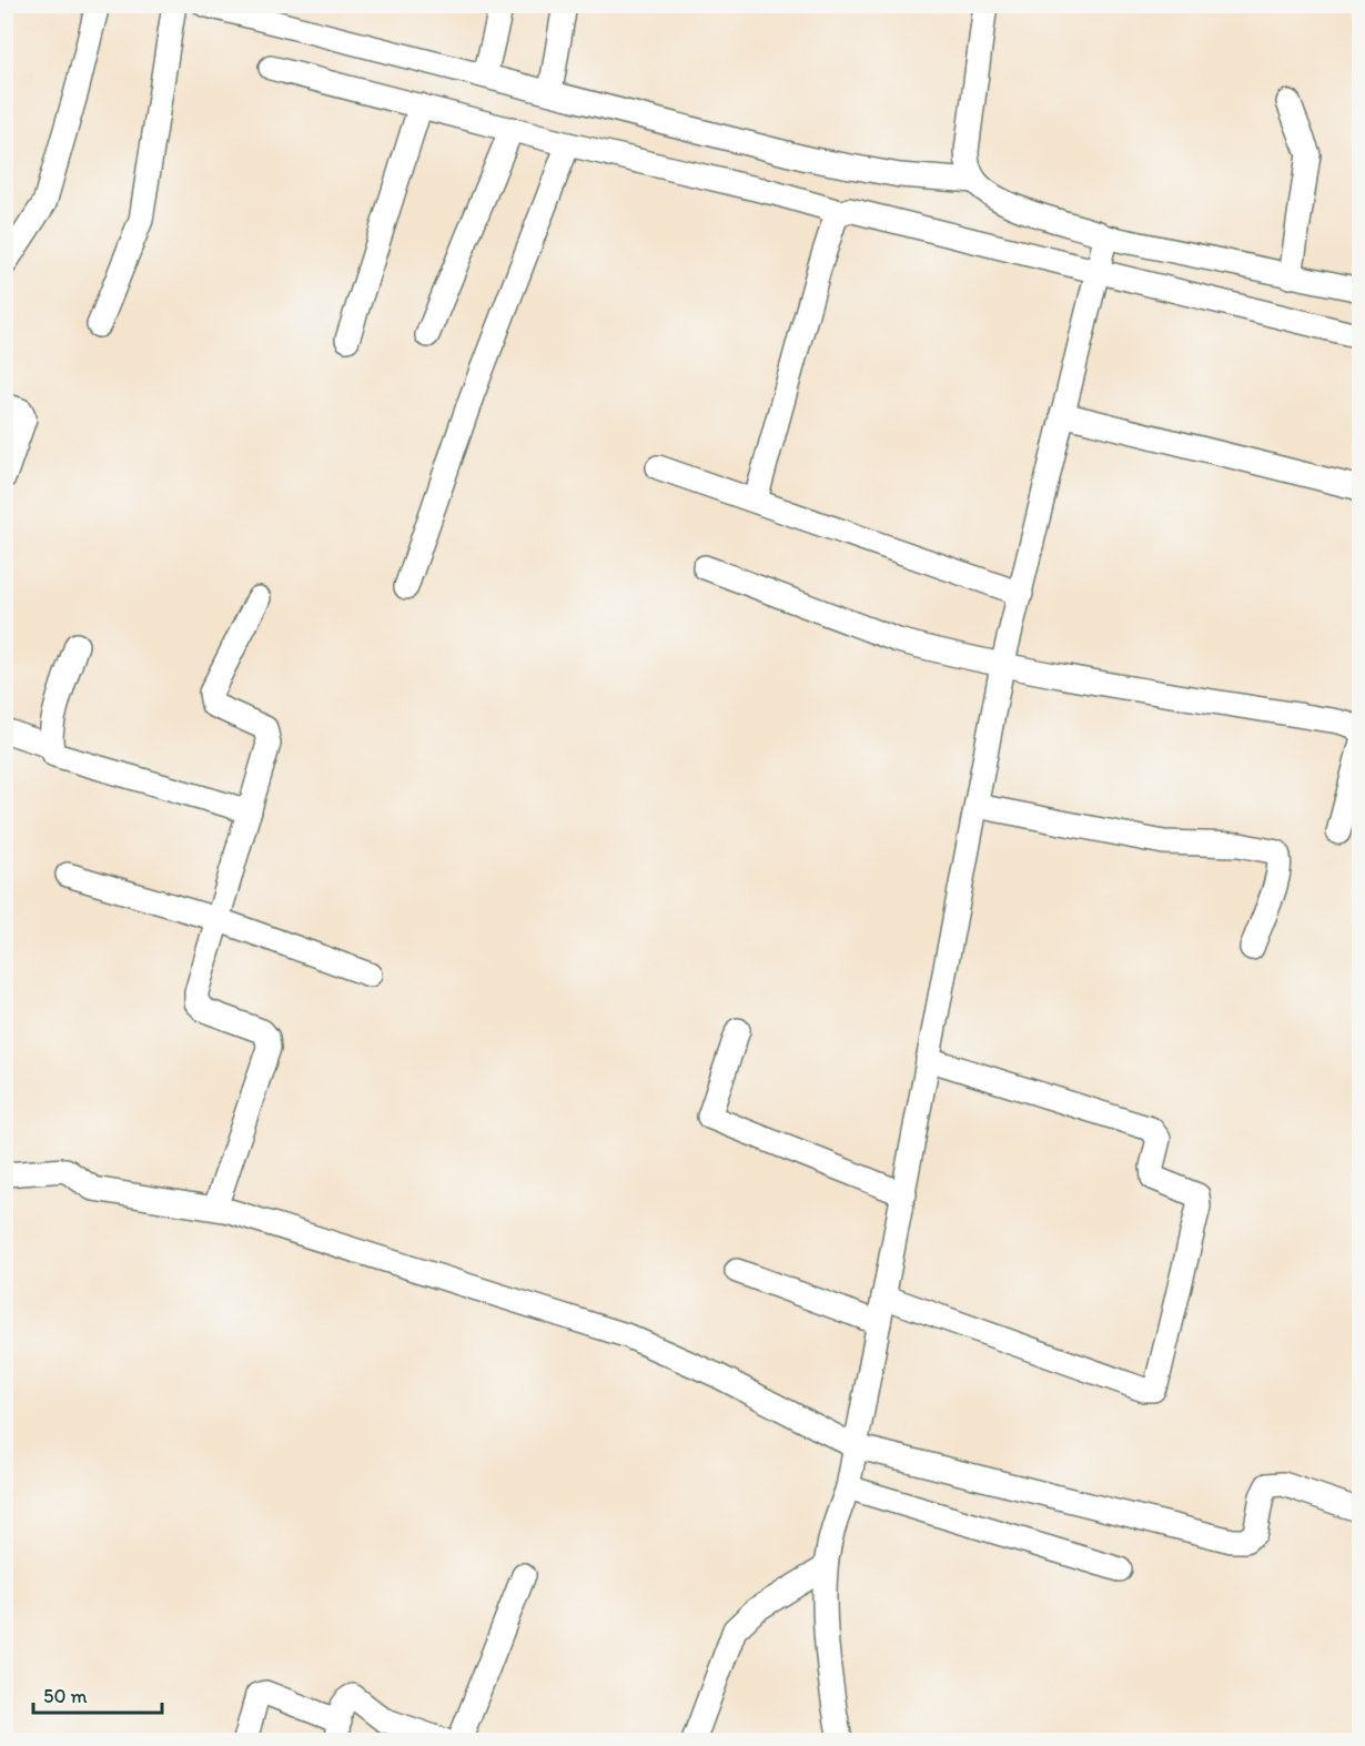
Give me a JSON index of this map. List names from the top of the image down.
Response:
{
  "scale_bar": "50 m"
}
